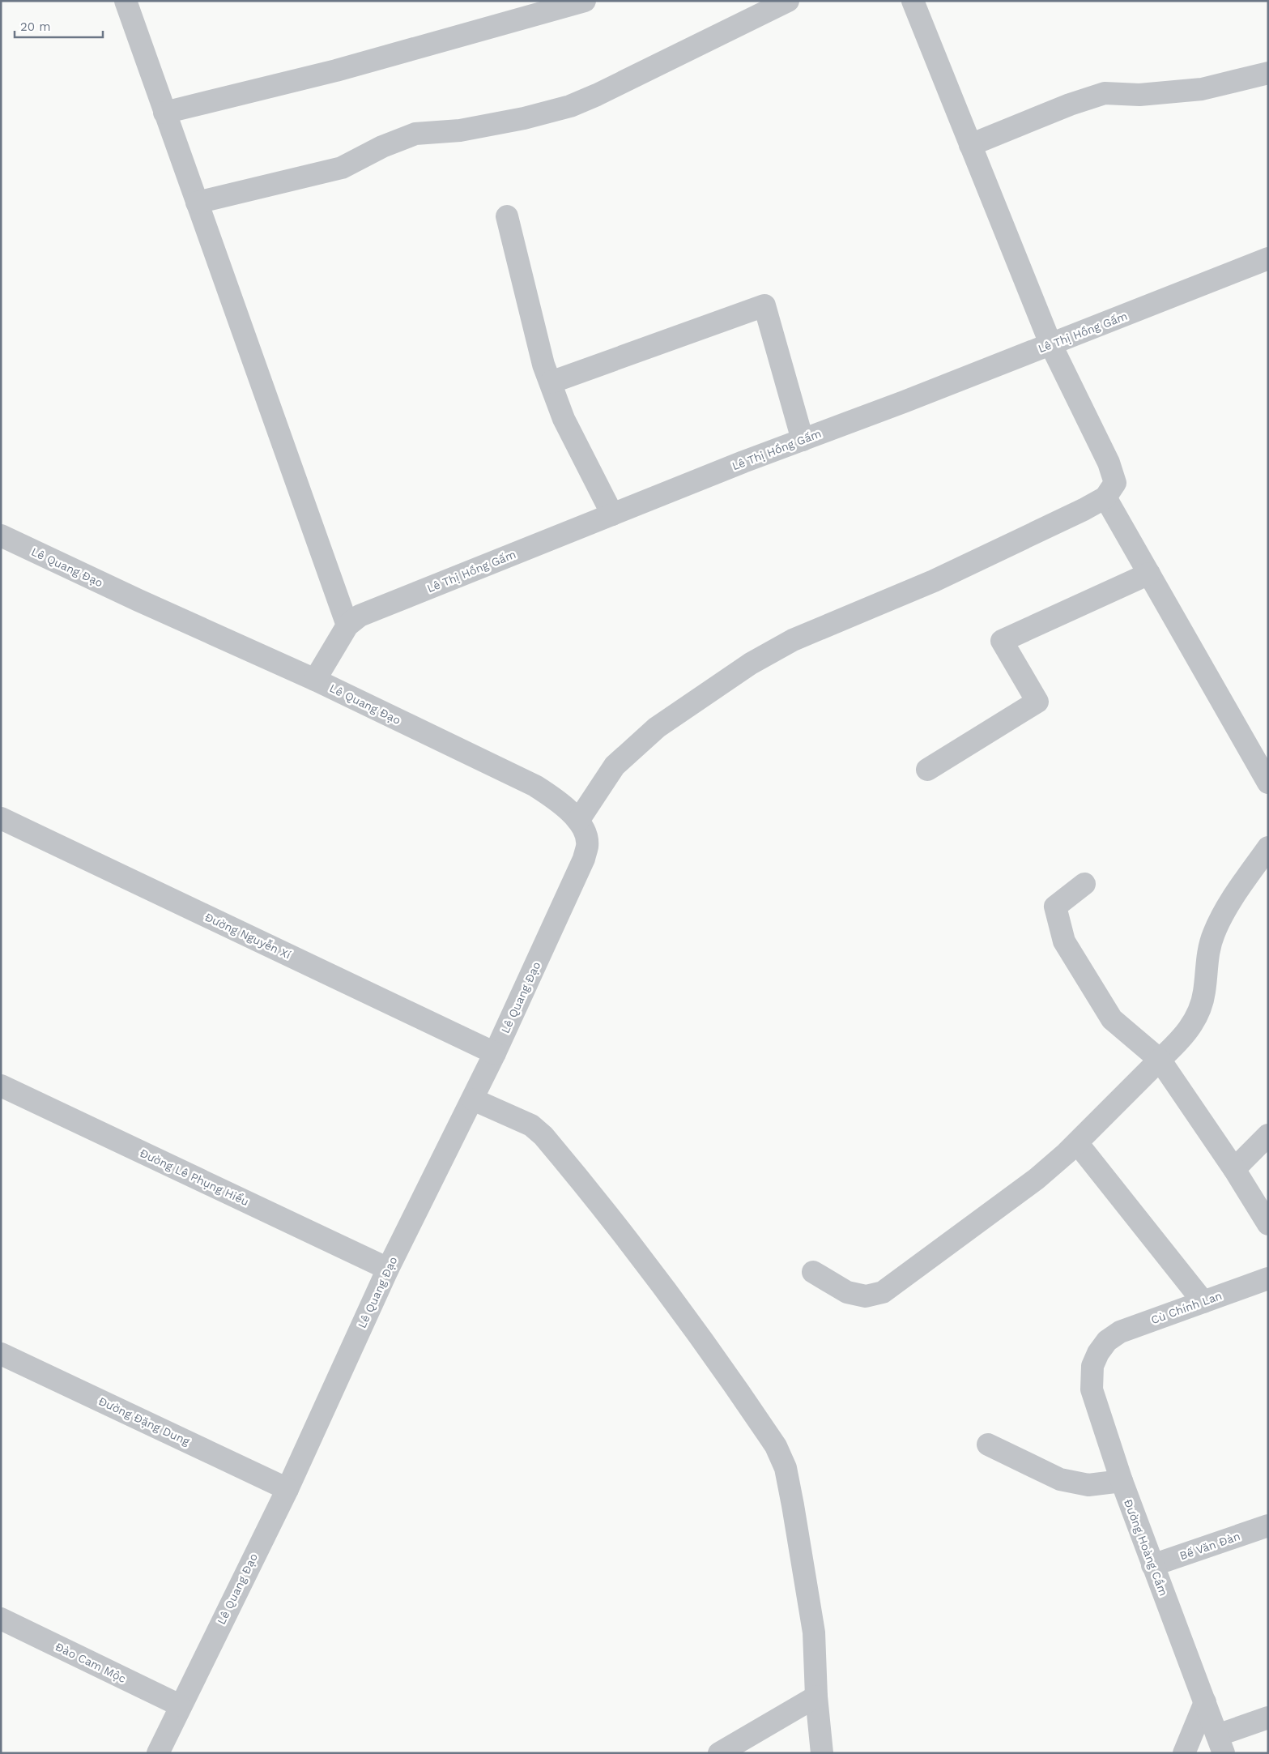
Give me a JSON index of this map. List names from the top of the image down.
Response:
{
  "streets": {
    "street": [
      "Lê Thị Hồng Gấm",
      "Lê Quang Đạo",
      "Đường Nguyễn Xí",
      "Đường Lê Phụng Hiểu",
      "Cù Chính Lan",
      "Đường Đặng Dung",
      "Bế Văn Đàn",
      "Đường Hoàng Cầm",
      "Đào Cam Mộc"
    ]
  },
  "crossings": [
    ["Lê Thị Hồng Gấm", "Lê Quang Đạo"],
    ["Lê Quang Đạo", "Đường Nguyễn Xí"],
    ["Lê Quang Đạo", "Đường Lê Phụng Hiểu"],
    ["Lê Quang Đạo", "Đường Đặng Dung"],
    ["Lê Quang Đạo", "Đào Cam Mộc"],
    ["Cù Chính Lan", "Đường Hoàng Cầm"],
    ["Bế Văn Đàn", "Đường Hoàng Cầm"]
  ],
  "scale_bar": "20 m"
}
